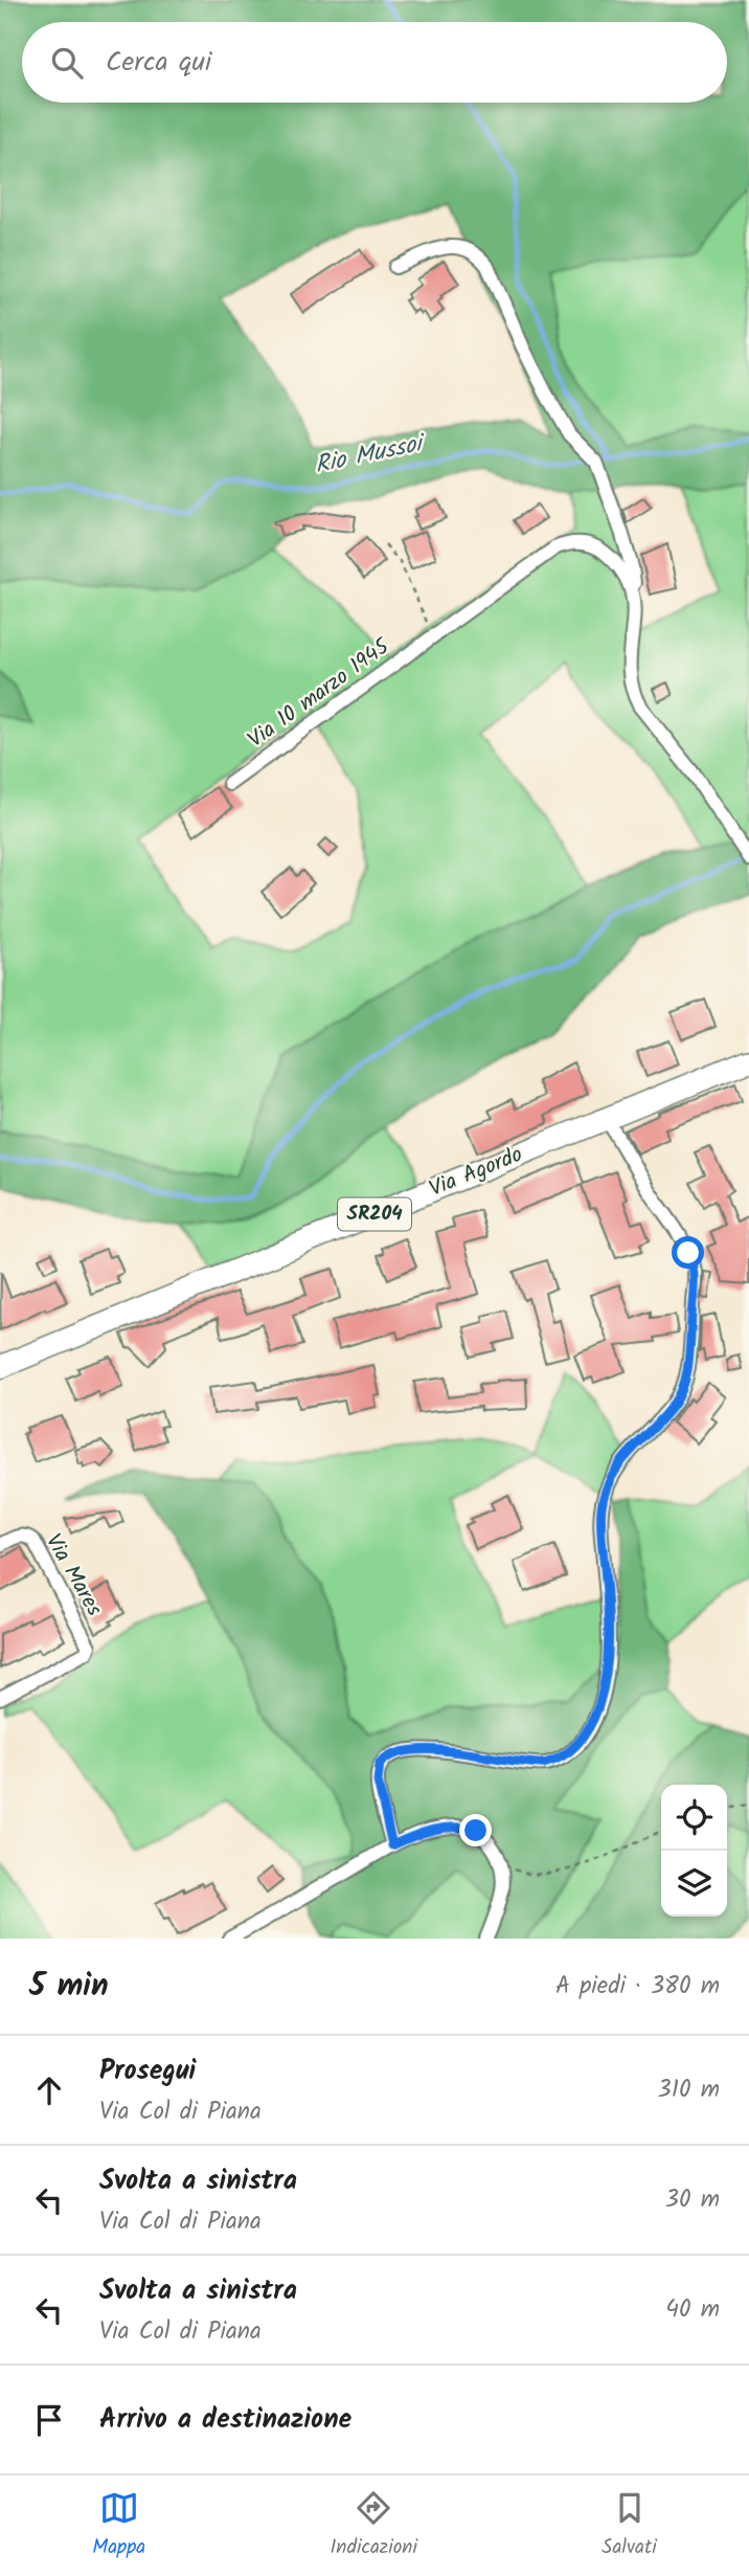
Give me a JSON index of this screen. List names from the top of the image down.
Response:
{
  "streets": {
    "main road": ["Via Agordo", "SR204"],
    "street": ["Via 10 marzo 1945", "Via Mares"]
  },
  "water": ["Rio Mussoi"],
  "page": {
    "search": "Cerca qui",
    "heading": ["5 min", "A piedi · 380 m"],
    "list": [
      ["Prosegui", "Via Col di Piana", "310 m"],
      ["Svolta a sinistra", "Via Col di Piana", "30 m"],
      ["Svolta a sinistra", "Via Col di Piana", "40 m"],
      "Arrivo a destinazione"
    ],
    "nav": ["Mappa", "Indicazioni", "Salvati"]
  }
}
